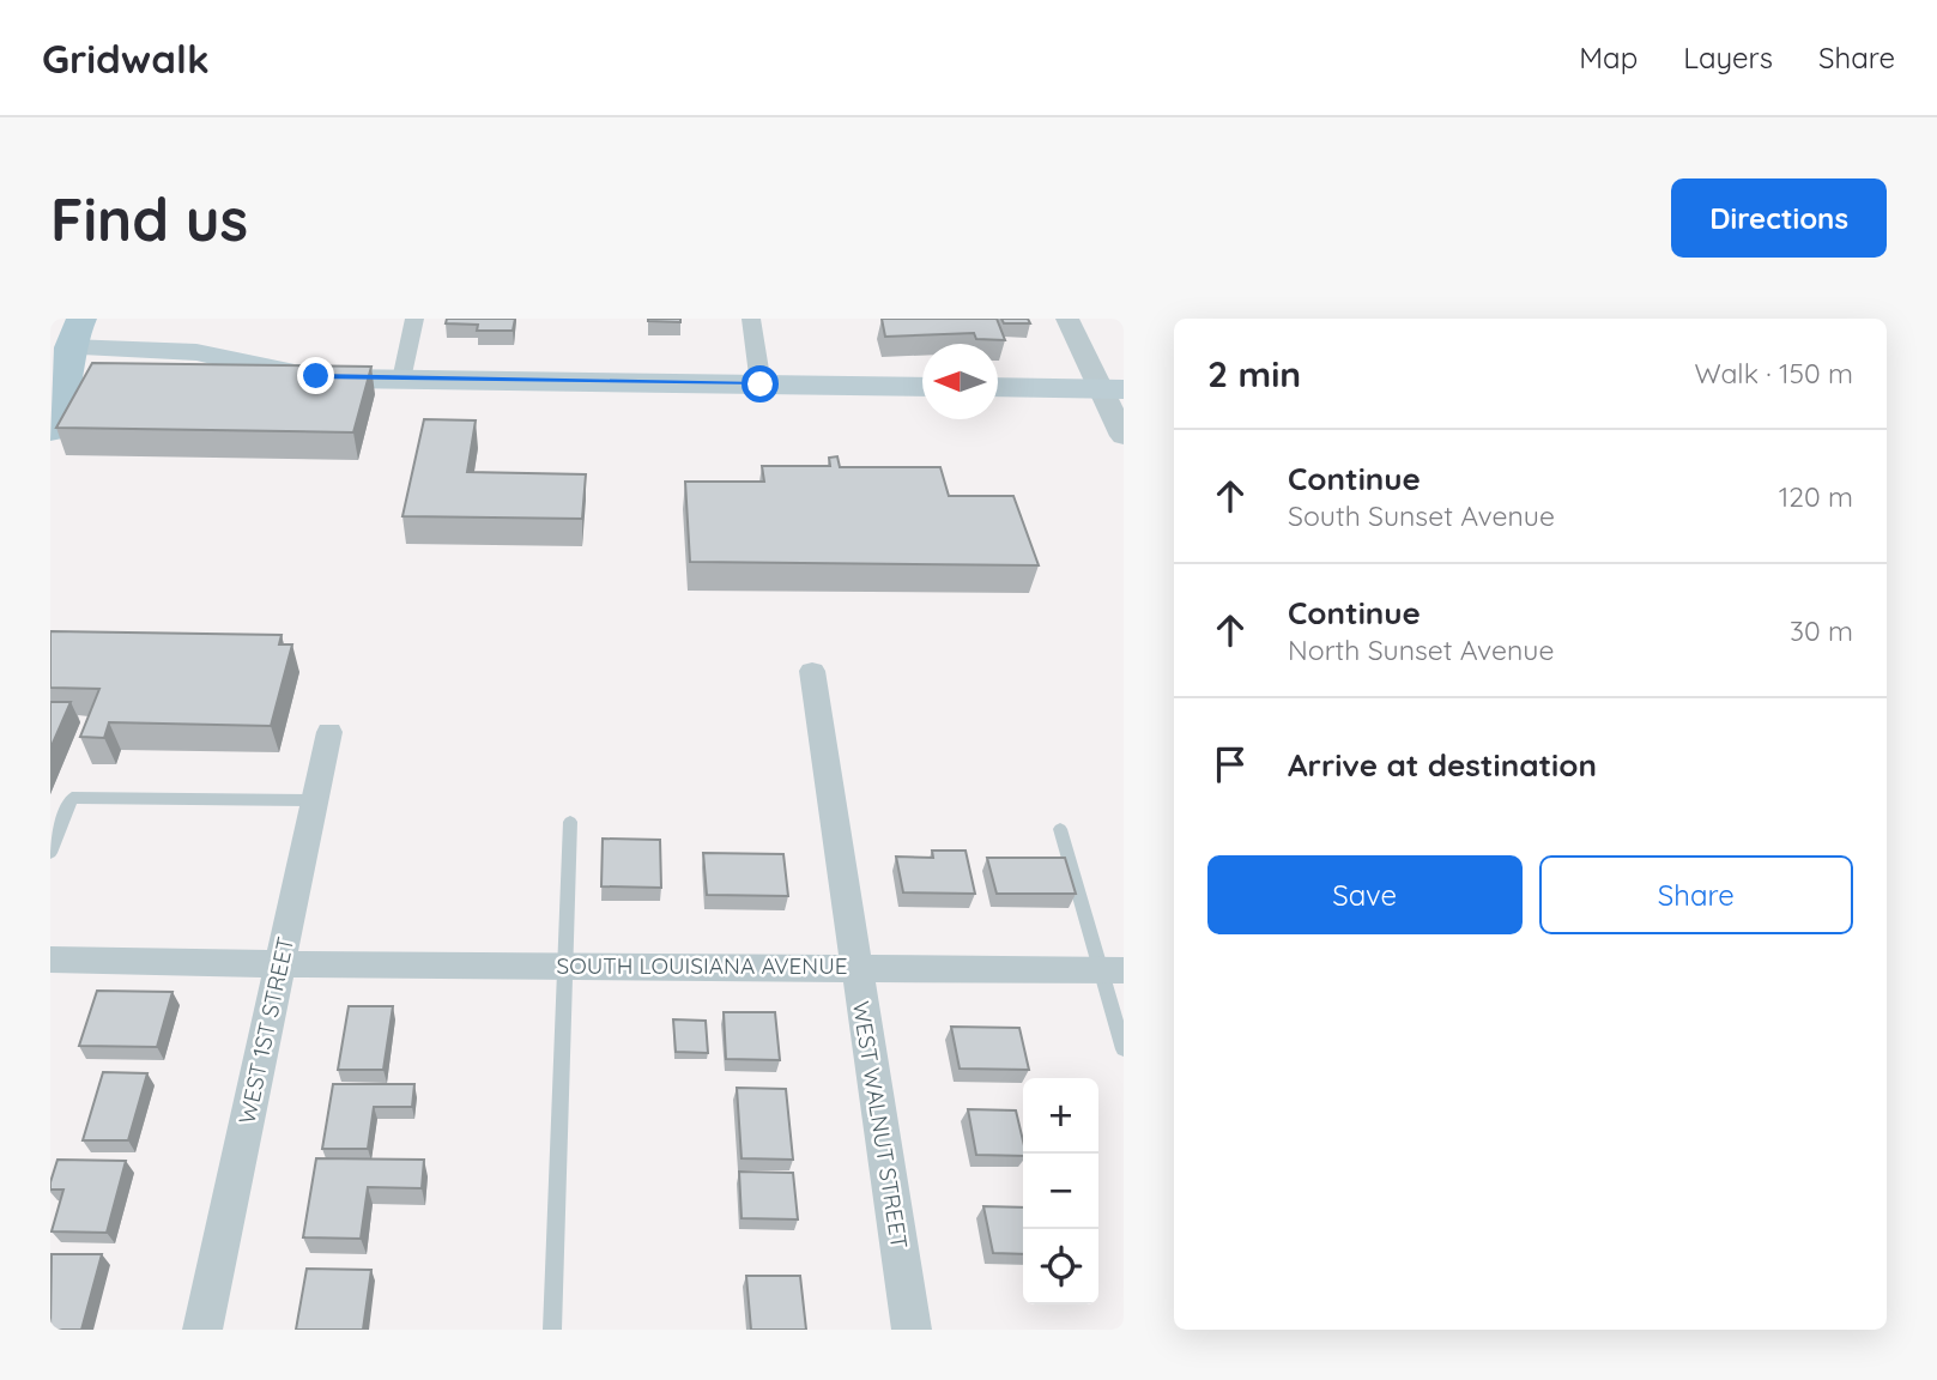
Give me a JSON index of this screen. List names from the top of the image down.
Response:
{
  "streets": {
    "street": ["SOUTH LOUISIANA AVENUE", "WEST 1ST STREET", "WEST WALNUT STREET"]
  },
  "crossings": [
    ["SOUTH LOUISIANA AVENUE", "WEST 1ST STREET"],
    ["SOUTH LOUISIANA AVENUE", "WEST WALNUT STREET"]
  ],
  "north": "left",
  "page": {
    "header": "Gridwalk",
    "nav": ["Map", "Layers", "Share"],
    "buttons": [
      "Directions",
      ["Save", "Share"]
    ],
    "title": "Find us",
    "heading": ["2 min", "Walk · 150 m"],
    "list": [
      ["Continue", "South Sunset Avenue", "120 m"],
      ["Continue", "North Sunset Avenue", "30 m"],
      "Arrive at destination"
    ],
    "map_buttons": ["+", "−"]
  }
}
